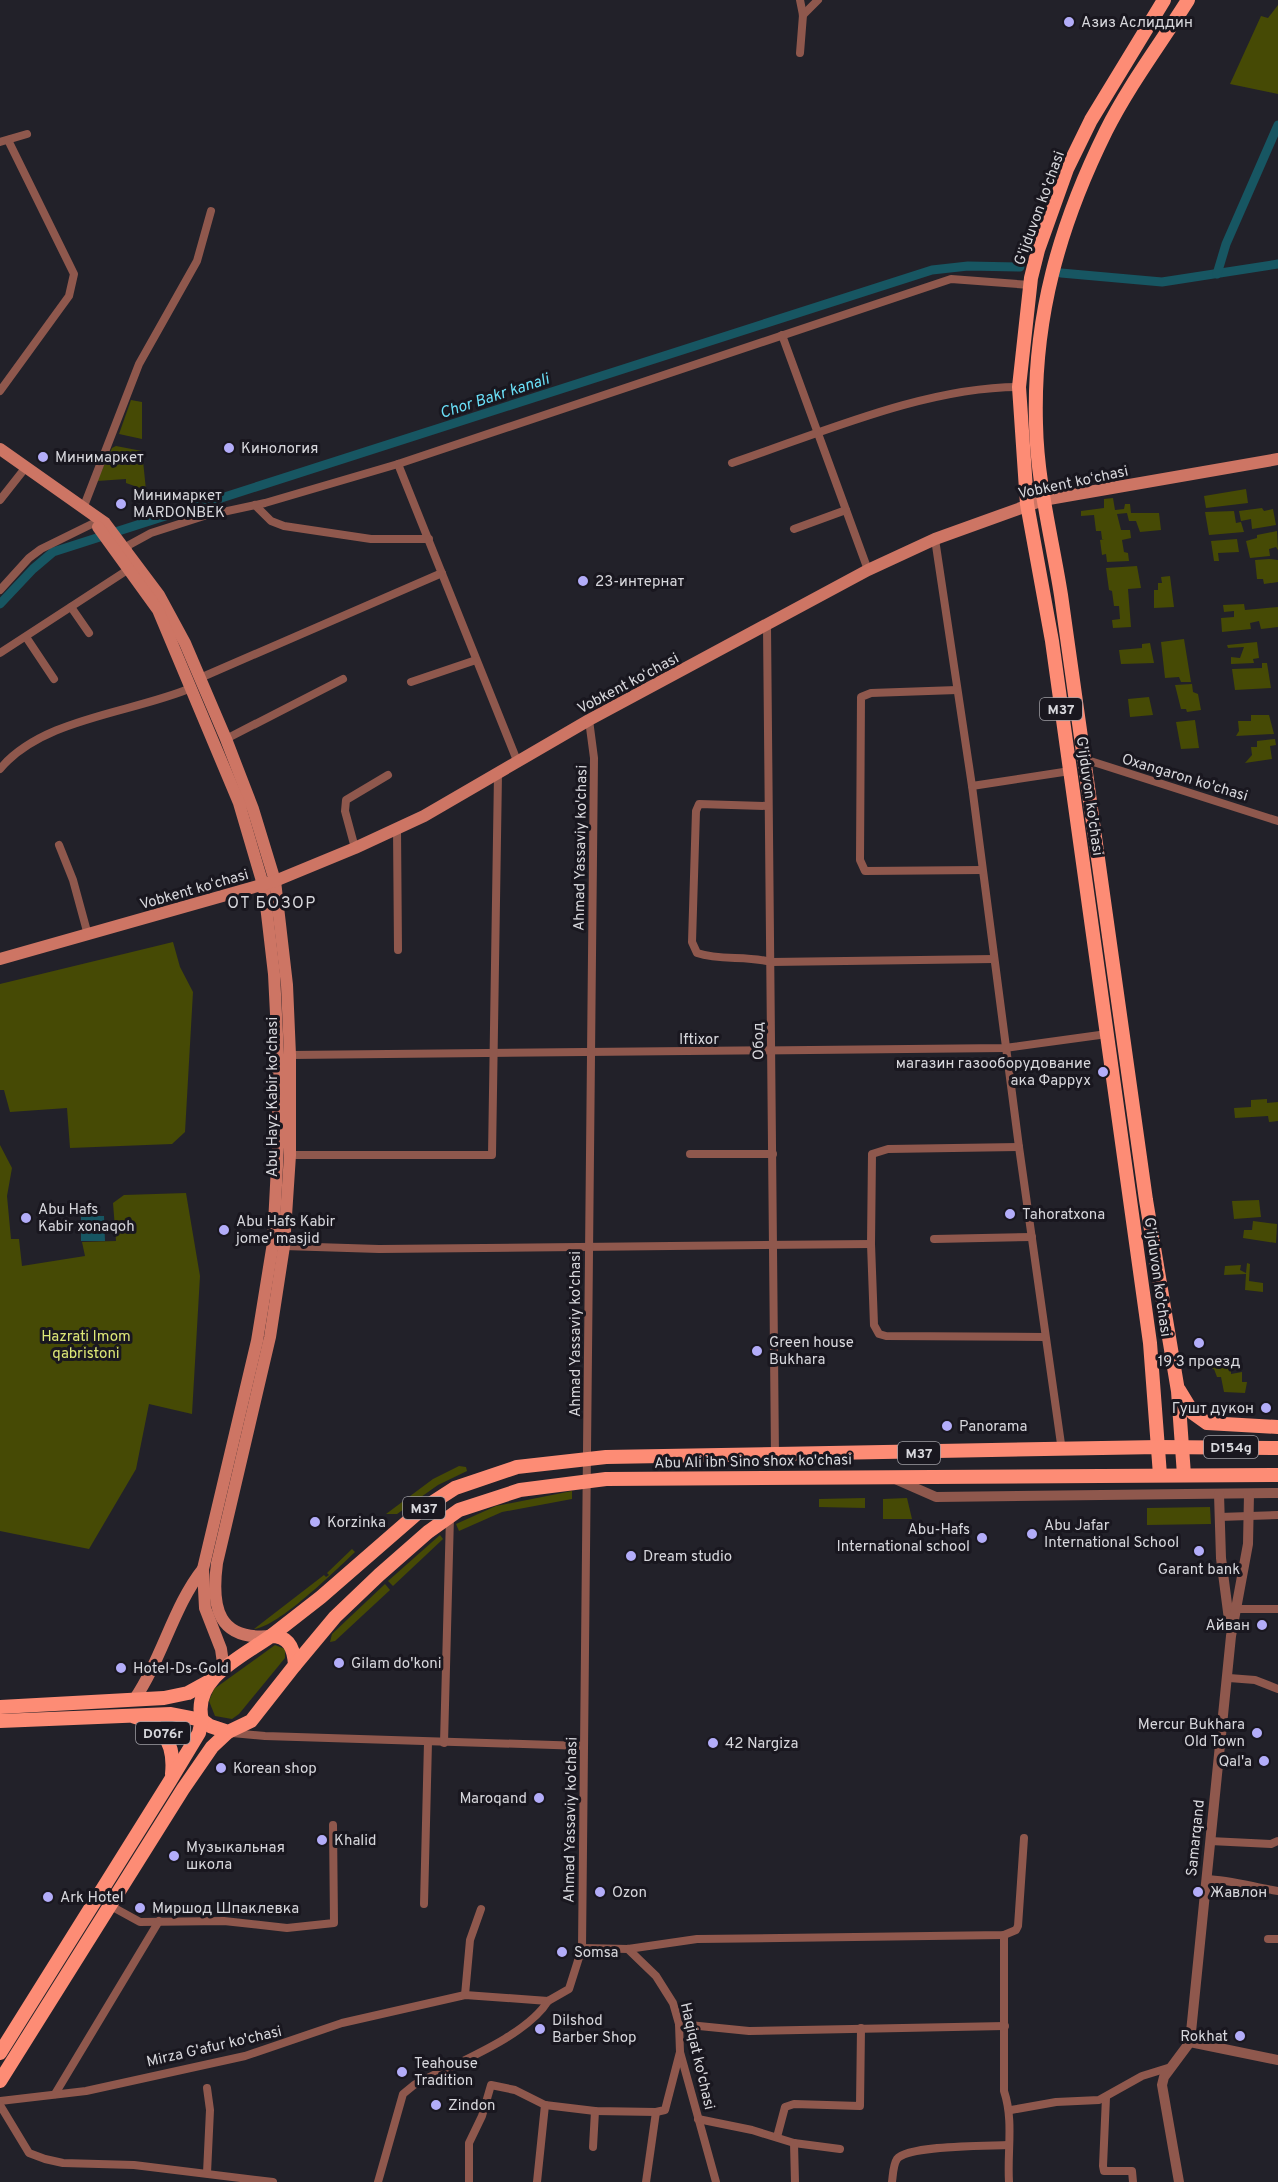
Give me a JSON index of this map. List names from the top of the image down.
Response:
{
  "streets": {
    "main road": [
      "G'ijduvon ko'chasi",
      "Vobkent koʻchasi",
      "M37",
      "Abu Hayz Kabir ko'chasi",
      "D154g",
      "Abu Ali ibn Sino shox ko'chasi",
      "D076r"
    ],
    "street": [
      "Oxangaron ko'chasi",
      "Ahmad Yassaviy ko'chasi",
      "Iftixor",
      "Обод",
      "Samarqand",
      "Mirza G'afur ko'chasi",
      "Haqiqat ko'chasi"
    ]
  },
  "crossings": [
    ["G'ijduvon ko'chasi", "Vobkent koʻchasi"],
    ["G'ijduvon ko'chasi", "M37"],
    ["G'ijduvon ko'chasi", "Oxangaron ko'chasi"],
    ["G'ijduvon ko'chasi", "Iftixor"],
    ["G'ijduvon ko'chasi", "Abu Ali ibn Sino shox ko'chasi"],
    ["Vobkent koʻchasi", "Ahmad Yassaviy ko'chasi"],
    ["Vobkent koʻchasi", "Обод"],
    ["Vobkent koʻchasi", "Abu Hayz Kabir ko'chasi"],
    ["M37", "Ahmad Yassaviy ko'chasi"],
    ["M37", "Обод"],
    ["M37", "Abu Hayz Kabir ko'chasi"],
    ["M37", "Abu Ali ibn Sino shox ko'chasi"],
    ["M37", "D076r"],
    ["Ahmad Yassaviy ko'chasi", "Iftixor"],
    ["Ahmad Yassaviy ko'chasi", "Abu Ali ibn Sino shox ko'chasi"],
    ["Iftixor", "Обод"],
    ["Iftixor", "Abu Hayz Kabir ko'chasi"],
    ["Обод", "Abu Ali ibn Sino shox ko'chasi"]
  ],
  "districts": ["ОТ БОЗОР"],
  "water": ["Chor Bakr kanali"],
  "parks": ["Hazrati Imom qabristoni"],
  "places": [
    "Азиз Аслиддин",
    "Кинология",
    "Минимаркет",
    "Минимаркет MARDONBEK",
    "23-интернат",
    "магазин газооборудование ака Фаррух",
    "Tahoratxona",
    "Abu Hafs Kabir xonaqoh",
    "Abu Hafs Kabir jome' masjid",
    "19 3 проезд",
    "Green house Bukhara",
    "Гушт дукон",
    "Panorama",
    "Korzinka",
    "Abu Jafar International School",
    "Abu-Hafs International school",
    "Garant bank",
    "Dream studio",
    "Айван",
    "Gilam do'koni",
    "Hotel-Ds-Gold",
    "Mercur Bukhara Old Town",
    "42 Nargiza",
    "Qal'a",
    "Korean shop",
    "Maroqand",
    "Khalid",
    "Музыкальная школа",
    "Ozon",
    "Жавлон",
    "Ark Hotel",
    "Миршод Шпаклевка",
    "Somsa",
    "Dilshod Barber Shop",
    "Rokhat",
    "Teahouse Tradition",
    "Zindon"
  ]
}
